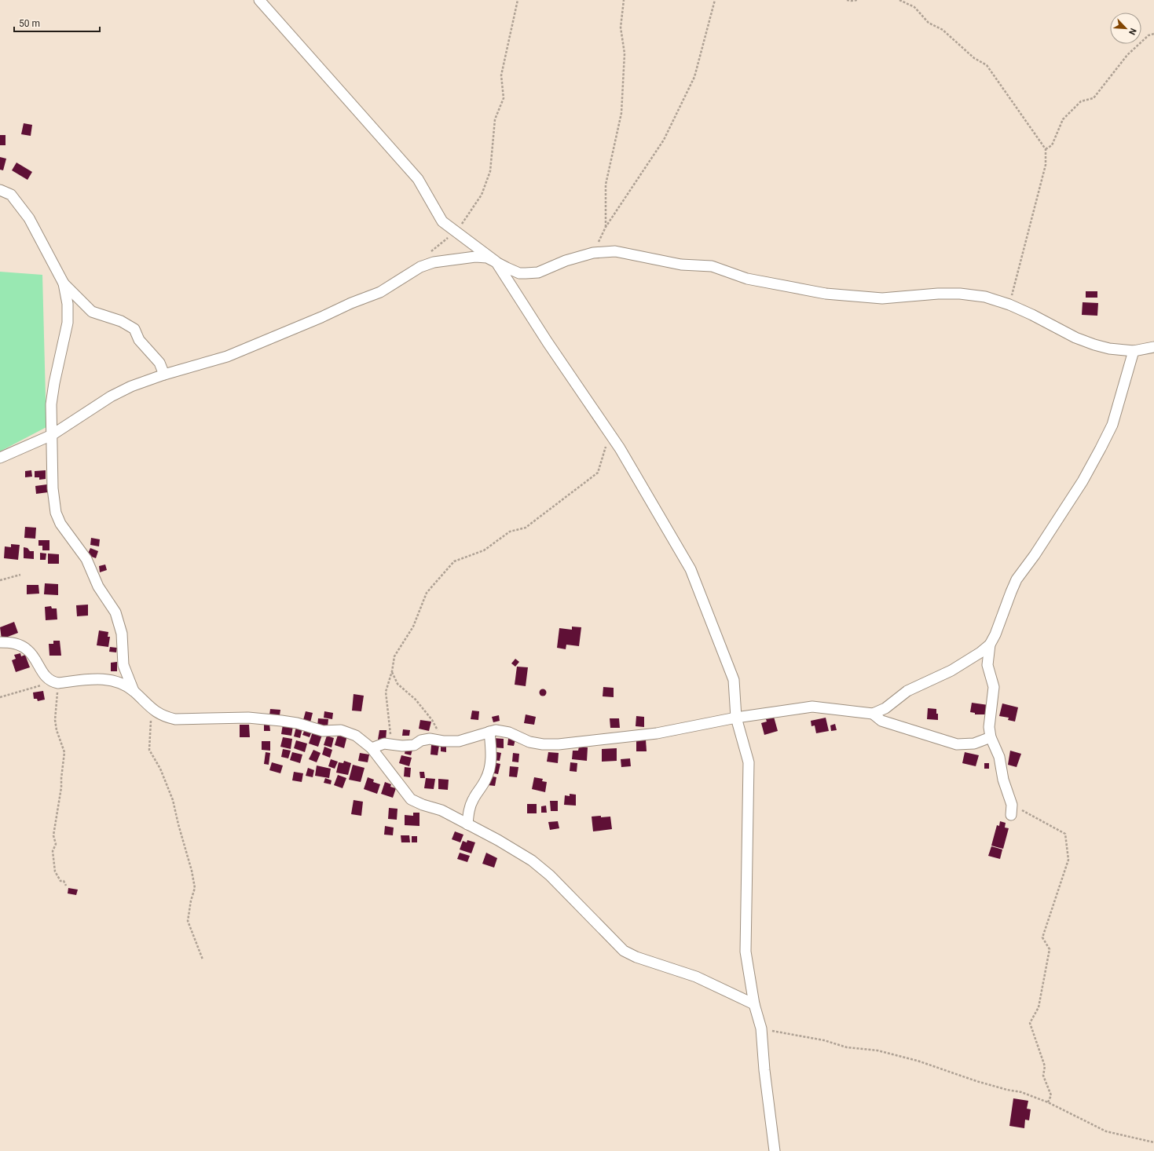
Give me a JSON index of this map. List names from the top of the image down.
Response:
{
  "scale_bar": "50 m",
  "north": "bottom right"
}
